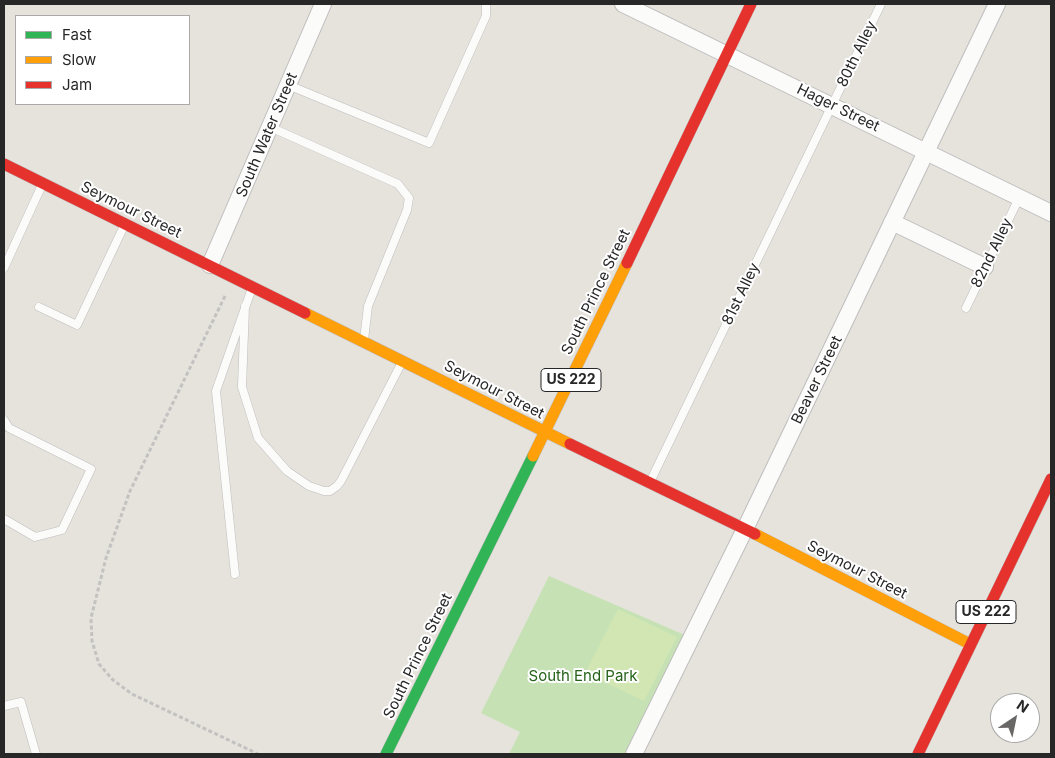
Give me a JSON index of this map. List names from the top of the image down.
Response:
{
  "streets": {
    "main road": ["Seymour Street", "South Prince Street", "US 222"],
    "street": ["Hager Street", "South Water Street", "Beaver Street"],
    "lane": ["80th Alley", "82nd Alley", "81st Alley"]
  },
  "crossings": [
    ["80th Alley", "Hager Street"],
    ["80th Alley", "81st Alley"],
    ["Hager Street", "82nd Alley"],
    ["Hager Street", "South Prince Street"],
    ["Hager Street", "81st Alley"],
    ["Hager Street", "Beaver Street"],
    ["South Water Street", "Seymour Street"],
    ["Seymour Street", "South Prince Street"],
    ["Seymour Street", "81st Alley"],
    ["Seymour Street", "US 222"],
    ["Seymour Street", "Beaver Street"]
  ],
  "parks": ["South End Park"],
  "legend": ["Fast", "Slow", "Jam"],
  "north": "top right"
}
